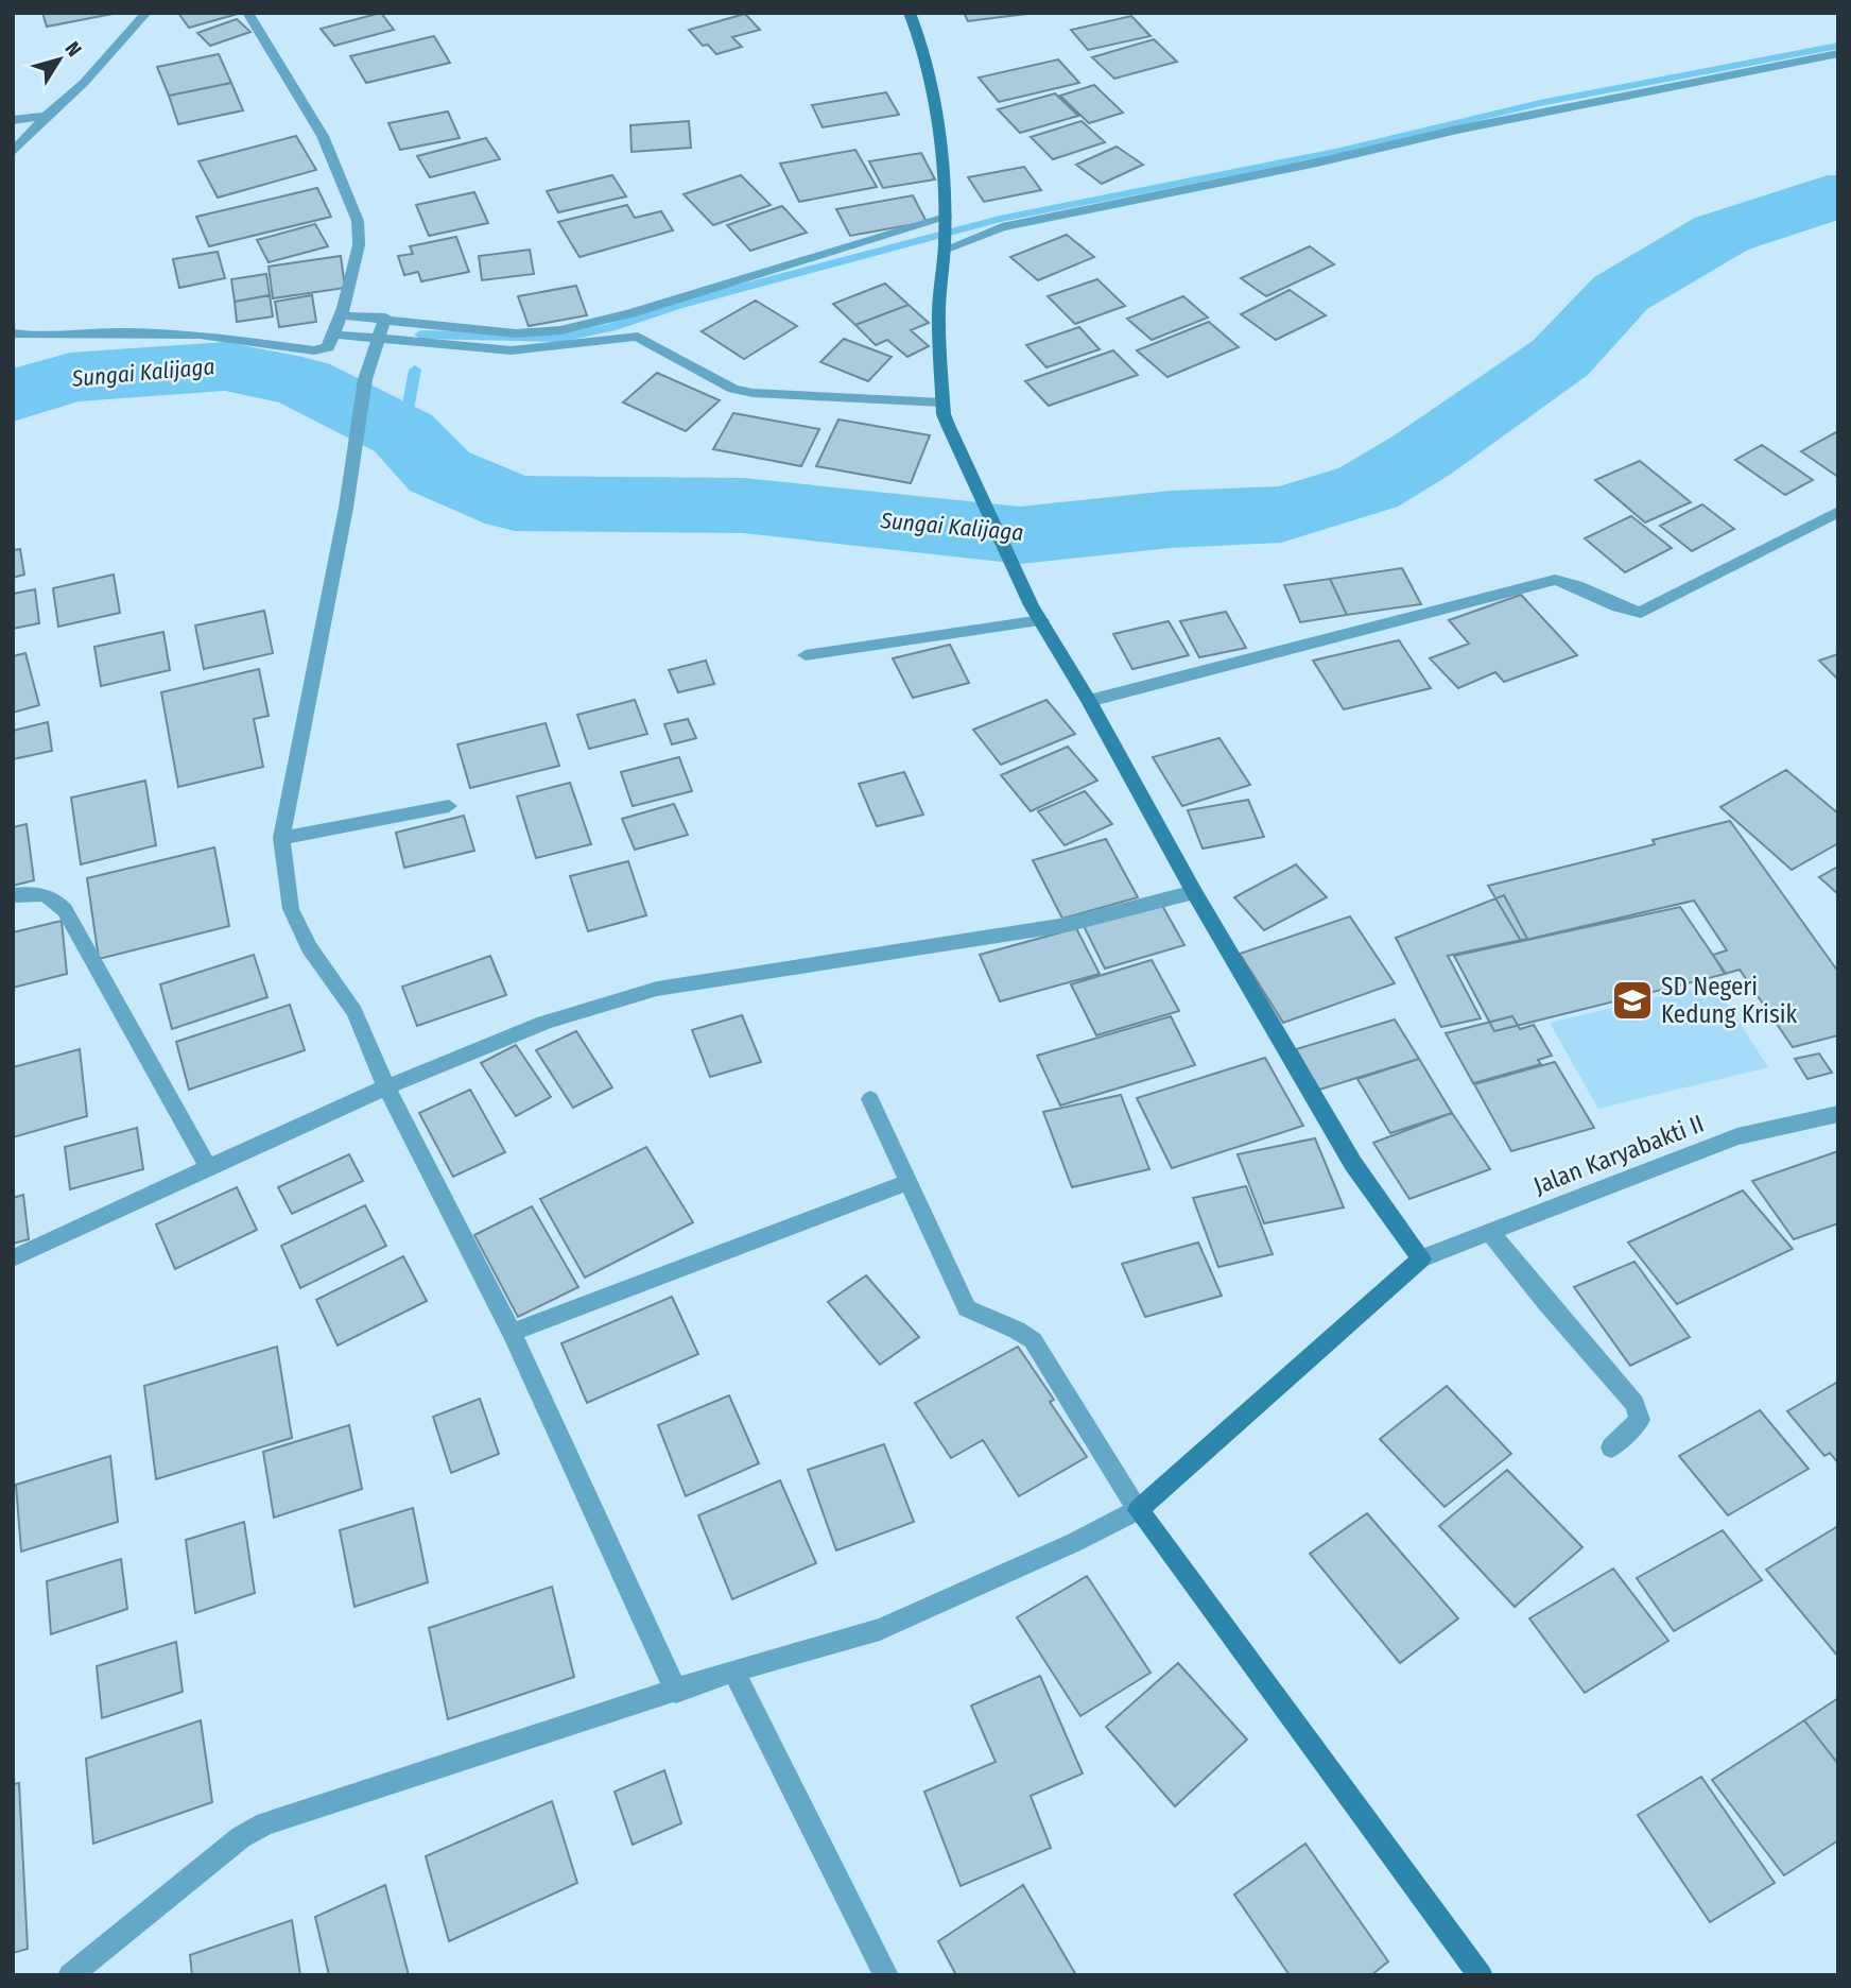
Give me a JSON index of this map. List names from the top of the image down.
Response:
{
  "streets": {
    "street": ["Jalan Karyabakti II"]
  },
  "water": ["Sungai Kalijaga"],
  "places": {
    "school or university": ["SD Negeri Kedung Krisik"]
  },
  "north": "top right"
}
